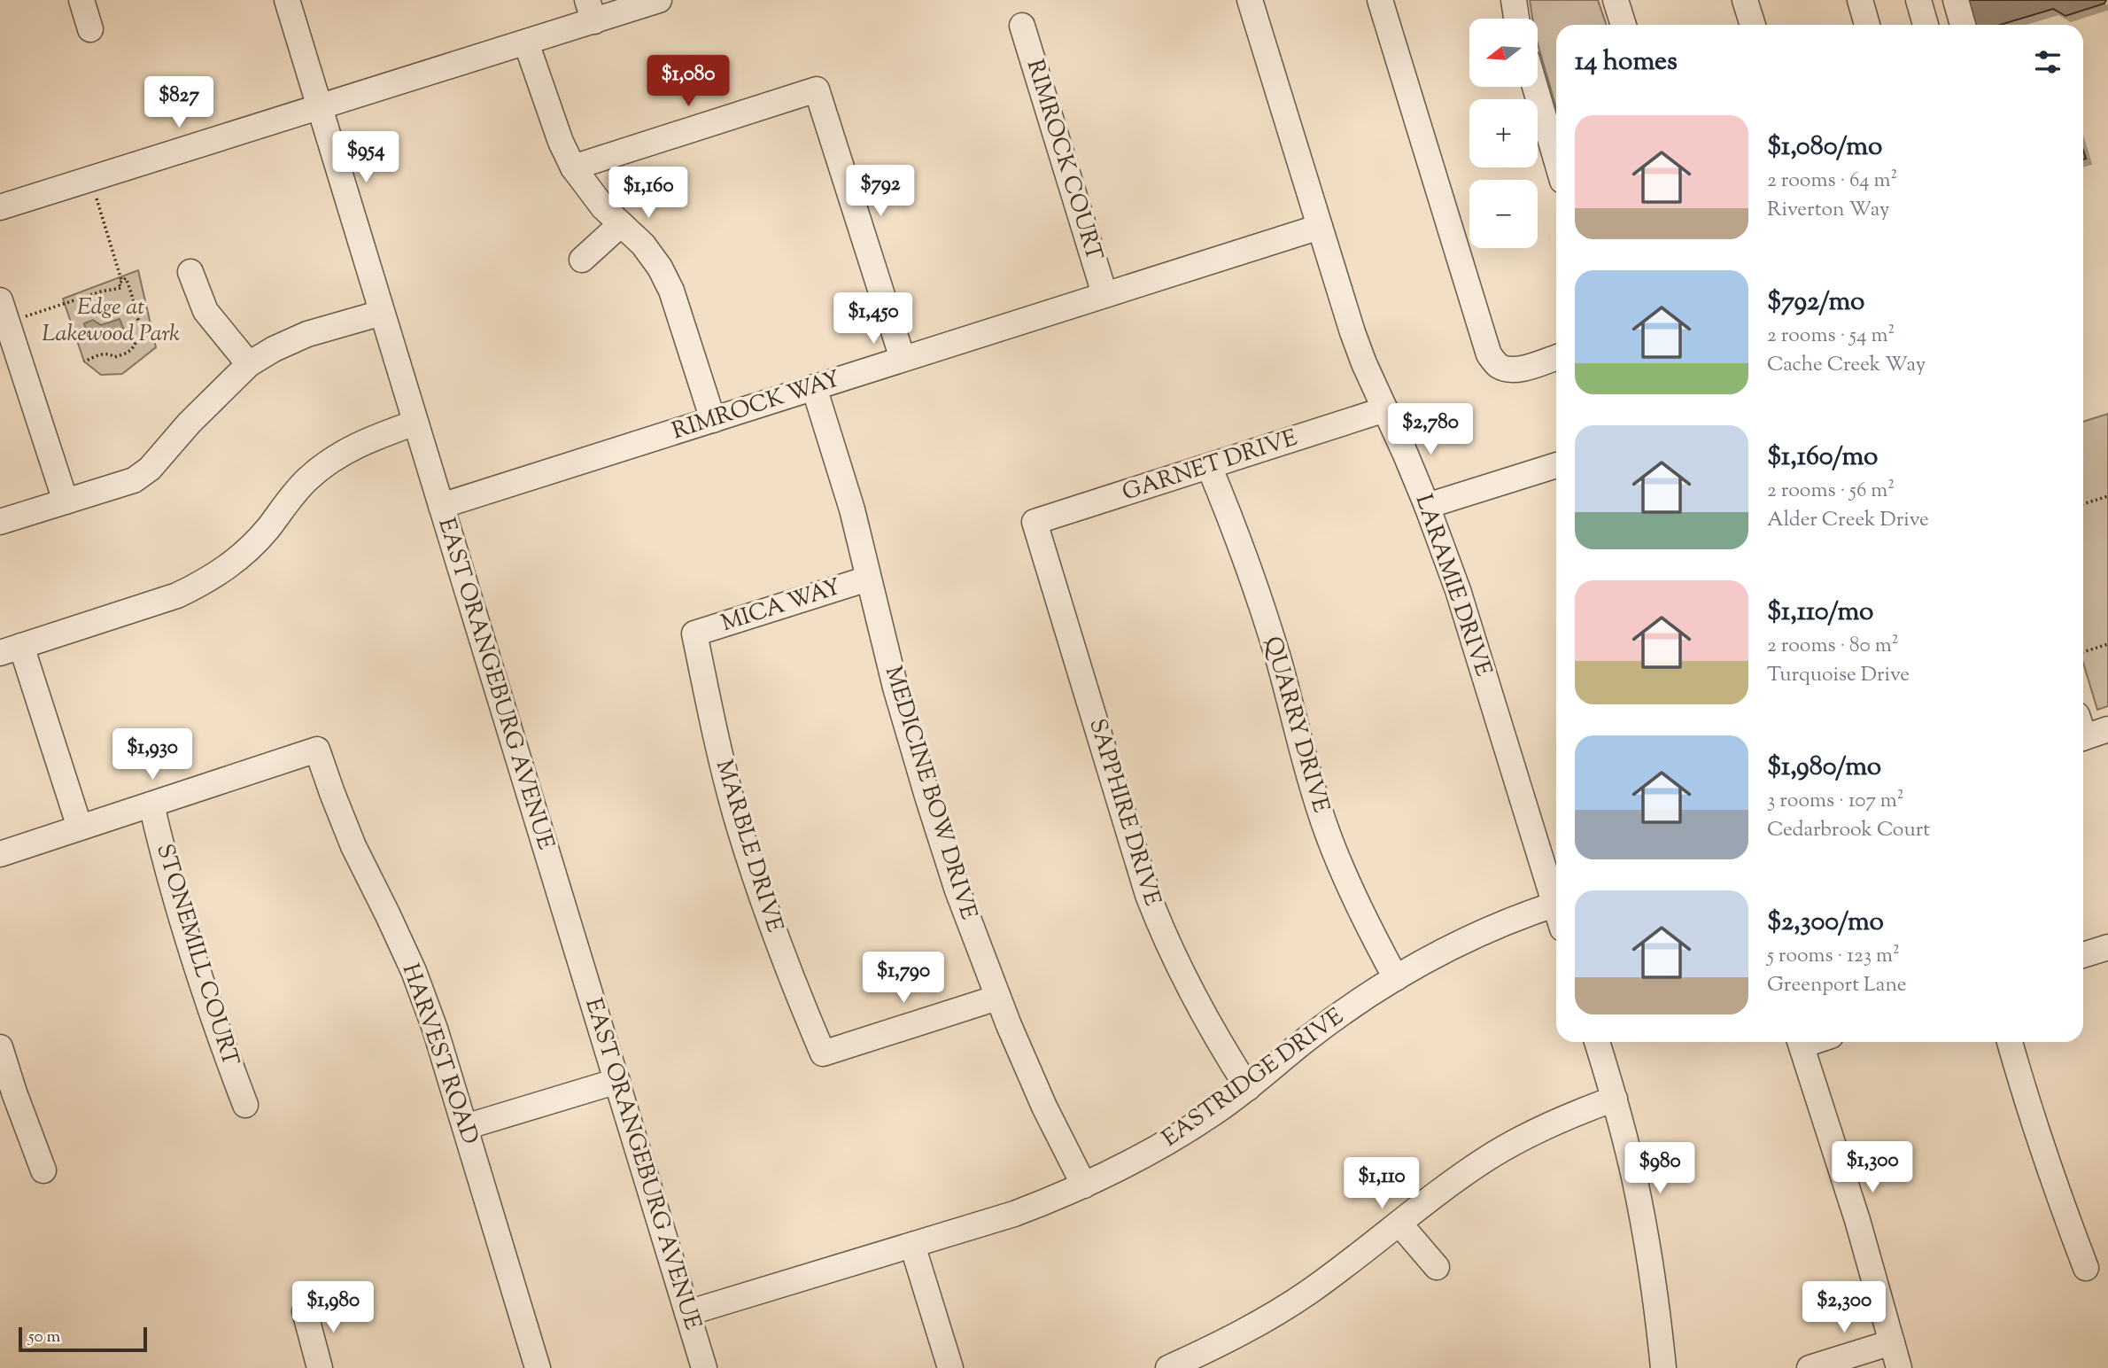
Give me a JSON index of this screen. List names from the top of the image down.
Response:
{
  "streets": {
    "street": [
      "RIMROCK COURT",
      "RIMROCK WAY",
      "GARNET DRIVE",
      "LARAMIE DRIVE",
      "MICA WAY",
      "EAST ORANGEBURG AVENUE",
      "QUARRY DRIVE",
      "MEDICINE BOW DRIVE",
      "SAPPHIRE DRIVE",
      "MARBLE DRIVE",
      "STONEMILL COURT",
      "HARVEST ROAD",
      "EASTRIDGE DRIVE"
    ]
  },
  "crossings": [
    ["RIMROCK COURT", "RIMROCK WAY"],
    ["RIMROCK WAY", "LARAMIE DRIVE"],
    ["RIMROCK WAY", "EAST ORANGEBURG AVENUE"],
    ["RIMROCK WAY", "MEDICINE BOW DRIVE"],
    ["GARNET DRIVE", "LARAMIE DRIVE"],
    ["GARNET DRIVE", "QUARRY DRIVE"],
    ["GARNET DRIVE", "SAPPHIRE DRIVE"],
    ["MICA WAY", "MEDICINE BOW DRIVE"],
    ["MICA WAY", "MARBLE DRIVE"],
    ["EAST ORANGEBURG AVENUE", "EASTRIDGE DRIVE"],
    ["QUARRY DRIVE", "EASTRIDGE DRIVE"],
    ["MEDICINE BOW DRIVE", "MARBLE DRIVE"],
    ["MEDICINE BOW DRIVE", "EASTRIDGE DRIVE"],
    ["SAPPHIRE DRIVE", "EASTRIDGE DRIVE"],
    ["STONEMILL COURT", "HARVEST ROAD"]
  ],
  "parks": ["Edge at Lakewood Park"],
  "scale_bar": "50 m",
  "north": "left",
  "page": {
    "map_buttons": ["+", "−"],
    "heading": "14 homes",
    "price": [
      "$1,080",
      "$827",
      "$954",
      "$792",
      "$1,160",
      "$1,450",
      "$2,780",
      "$1,930",
      "$1,790",
      "$1,300",
      "$980",
      "$1,110",
      "$1,980",
      "$2,300"
    ],
    "list": [
      {
        "name": "$1,080/mo",
        "note": "2 rooms · 64 m² · Riverton Way"
      },
      {
        "name": "$792/mo",
        "note": "2 rooms · 54 m² · Cache Creek Way"
      },
      {
        "name": "$1,160/mo",
        "note": "2 rooms · 56 m² · Alder Creek Drive"
      },
      {
        "name": "$1,110/mo",
        "note": "2 rooms · 80 m² · Turquoise Drive"
      },
      {
        "name": "$1,980/mo",
        "note": "3 rooms · 107 m² · Cedarbrook Court"
      },
      {
        "name": "$2,300/mo",
        "note": "5 rooms · 123 m² · Greenport Lane"
      }
    ],
    "scale": "50 m"
  }
}
